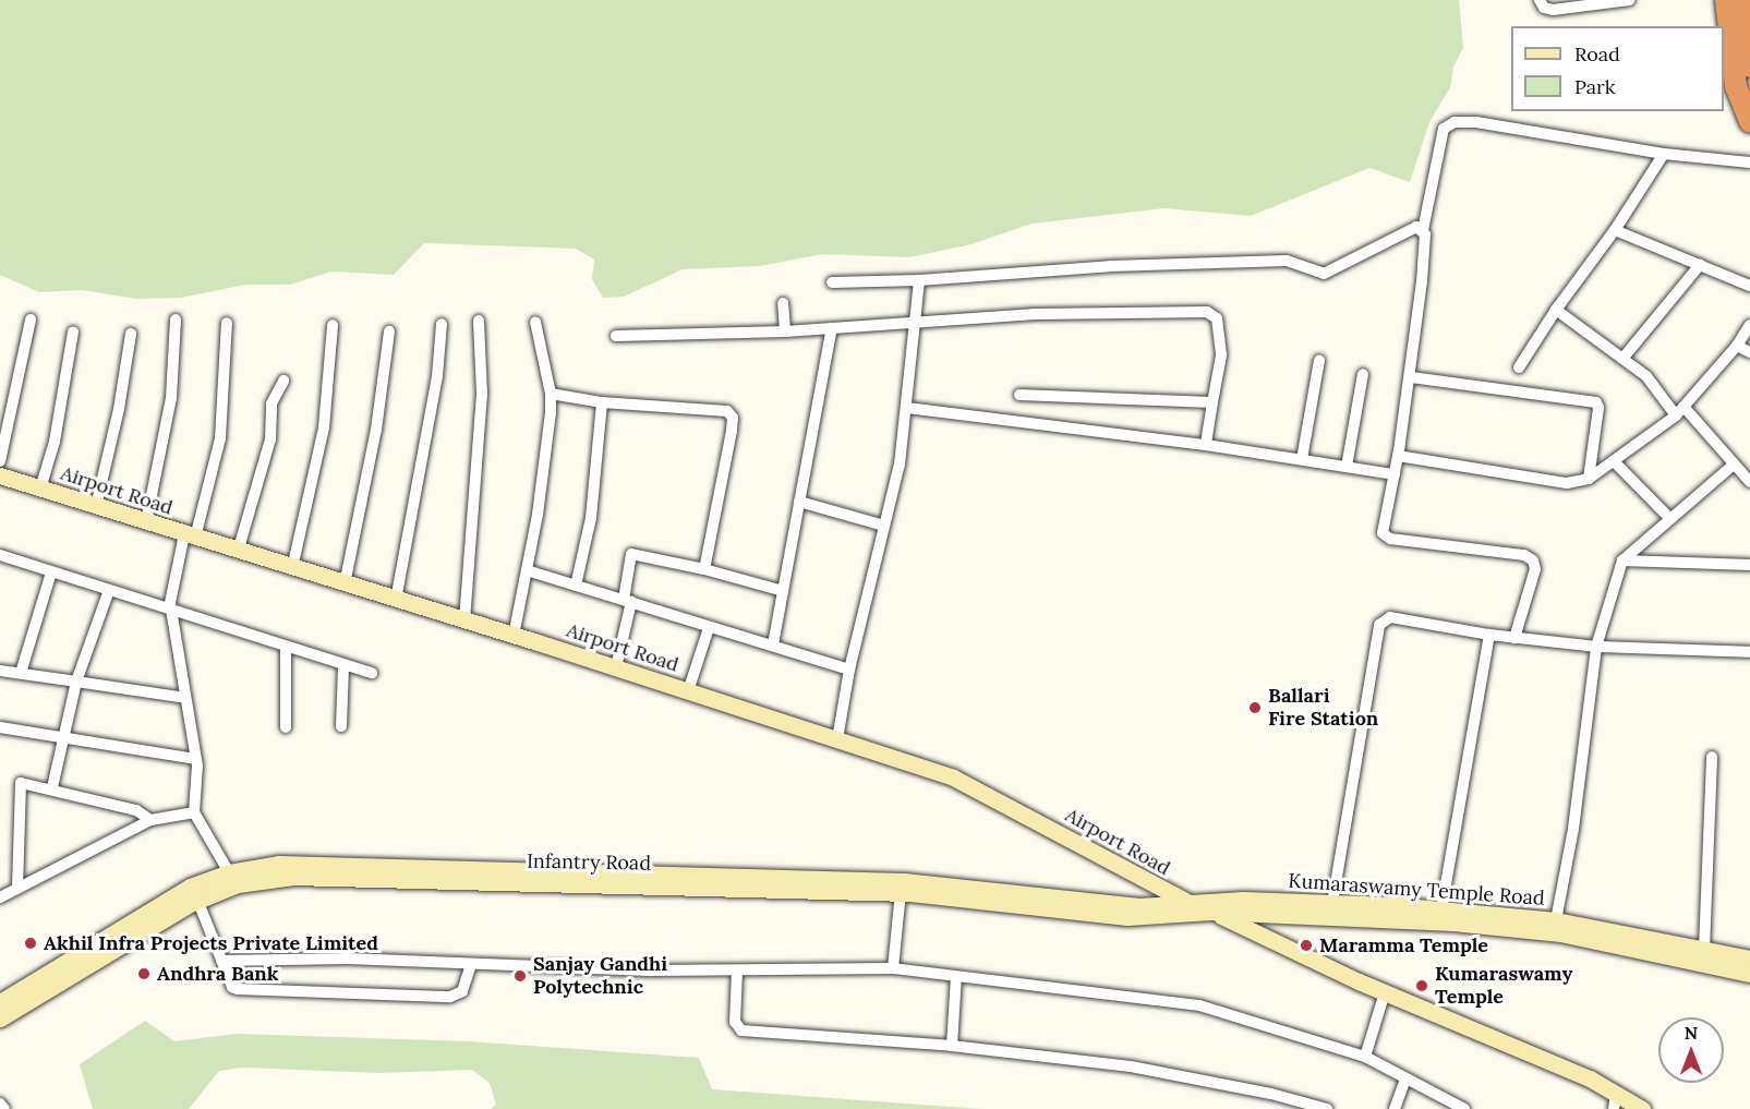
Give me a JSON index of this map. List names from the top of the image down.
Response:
{
  "streets": {
    "street": ["Airport Road", "Infantry Road", "Kumaraswamy Temple Road"]
  },
  "crossings": [
    ["Airport Road", "Infantry Road"],
    ["Airport Road", "Kumaraswamy Temple Road"],
    ["Infantry Road", "Kumaraswamy Temple Road"]
  ],
  "places": [
    "Ballari Fire Station",
    "Akhil Infra Projects Private Limited",
    "Maramma Temple",
    "Andhra Bank",
    "Sanjay Gandhi Polytechnic",
    "Kumaraswamy Temple"
  ],
  "legend": ["Road", "Park"],
  "north": "top"
}
